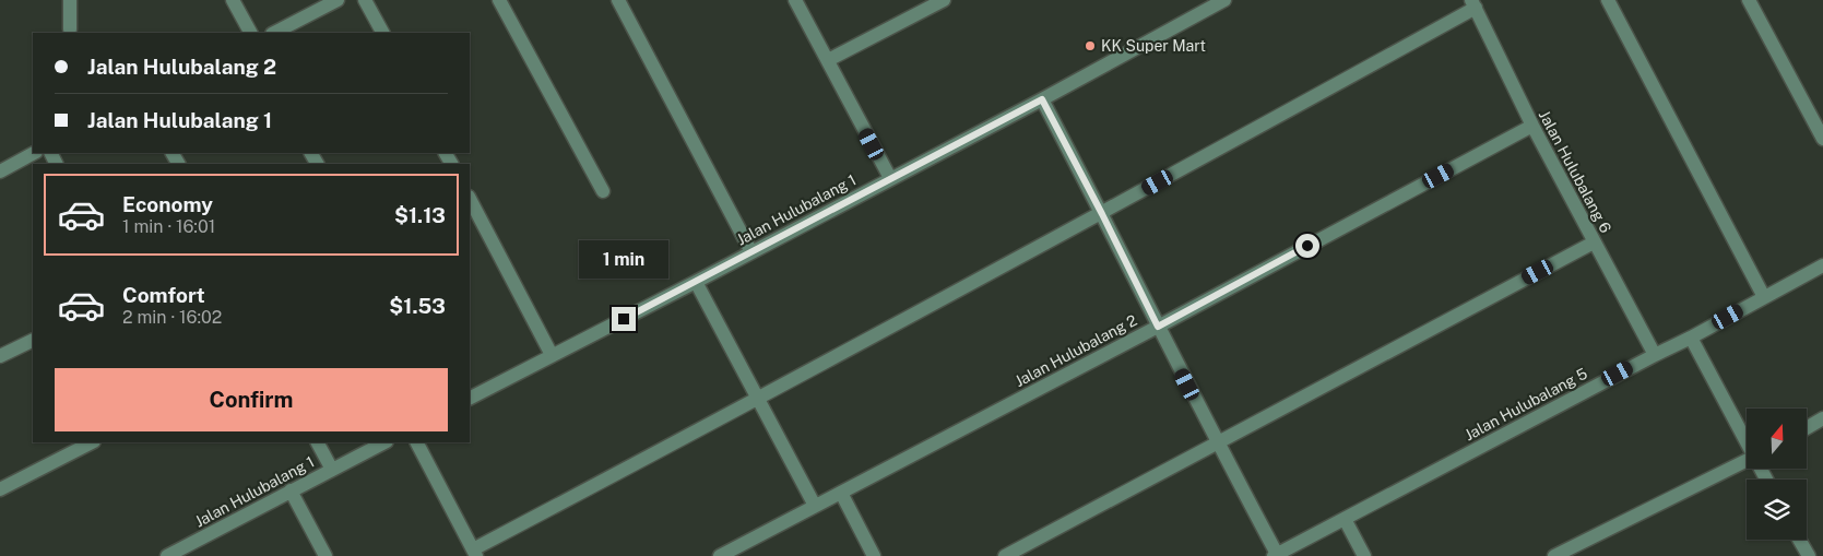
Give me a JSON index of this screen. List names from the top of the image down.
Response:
{
  "streets": {
    "street": [
      "Jalan Hulubalang 6",
      "Jalan Hulubalang 1",
      "Jalan Hulubalang 2",
      "Jalan Hulubalang 5"
    ]
  },
  "crossings": [
    ["Jalan Hulubalang 6", "Jalan Hulubalang 2"],
    ["Jalan Hulubalang 6", "Jalan Hulubalang 5"]
  ],
  "places": ["KK Super Mart"],
  "north": "top",
  "page": {
    "banner": ["Jalan Hulubalang 2", "Jalan Hulubalang 1"],
    "list": [
      {
        "name": "Economy",
        "note": "1 min · 16:01",
        "value": "$1.13"
      },
      {
        "name": "Comfort",
        "note": "2 min · 16:02",
        "value": "$1.53"
      }
    ],
    "bubble": "1 min",
    "buttons": "Confirm"
  }
}
